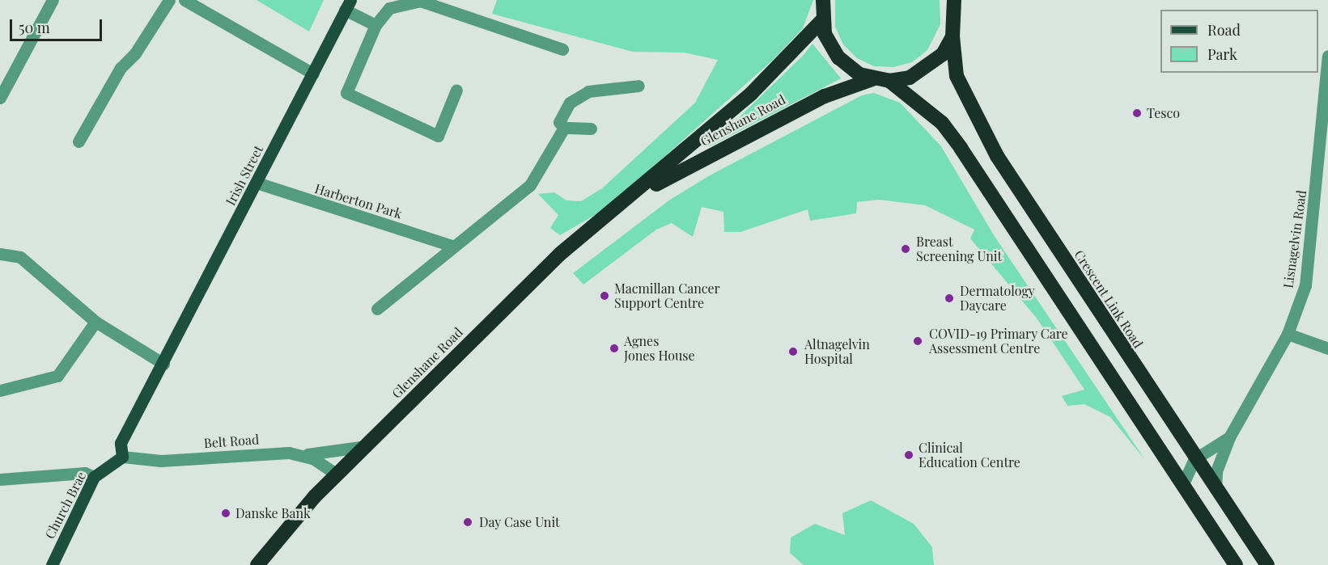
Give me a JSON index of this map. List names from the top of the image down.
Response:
{
  "streets": {
    "highway": ["Glenshane Road", "Crescent Link Road"],
    "main road": ["Irish Street", "Church Brae"],
    "street": ["Harberton Park", "Lisnagelvin Road", "Belt Road"]
  },
  "crossings": [
    ["Glenshane Road", "Belt Road"],
    ["Irish Street", "Harberton Park"],
    ["Lisnagelvin Road", "Crescent Link Road"],
    ["Belt Road", "Church Brae"]
  ],
  "places": [
    "Tesco",
    "Breast Screening Unit",
    "Macmillan Cancer Support Centre",
    "Dermatology Daycare",
    "COVID-19 Primary Care Assessment Centre",
    "Agnes Jones House",
    "Altnagelvin Hospital",
    "Clinical Education Centre",
    "Danske Bank",
    "Day Case Unit"
  ],
  "legend": ["Road", "Park"],
  "scale_bar": "50 m"
}
